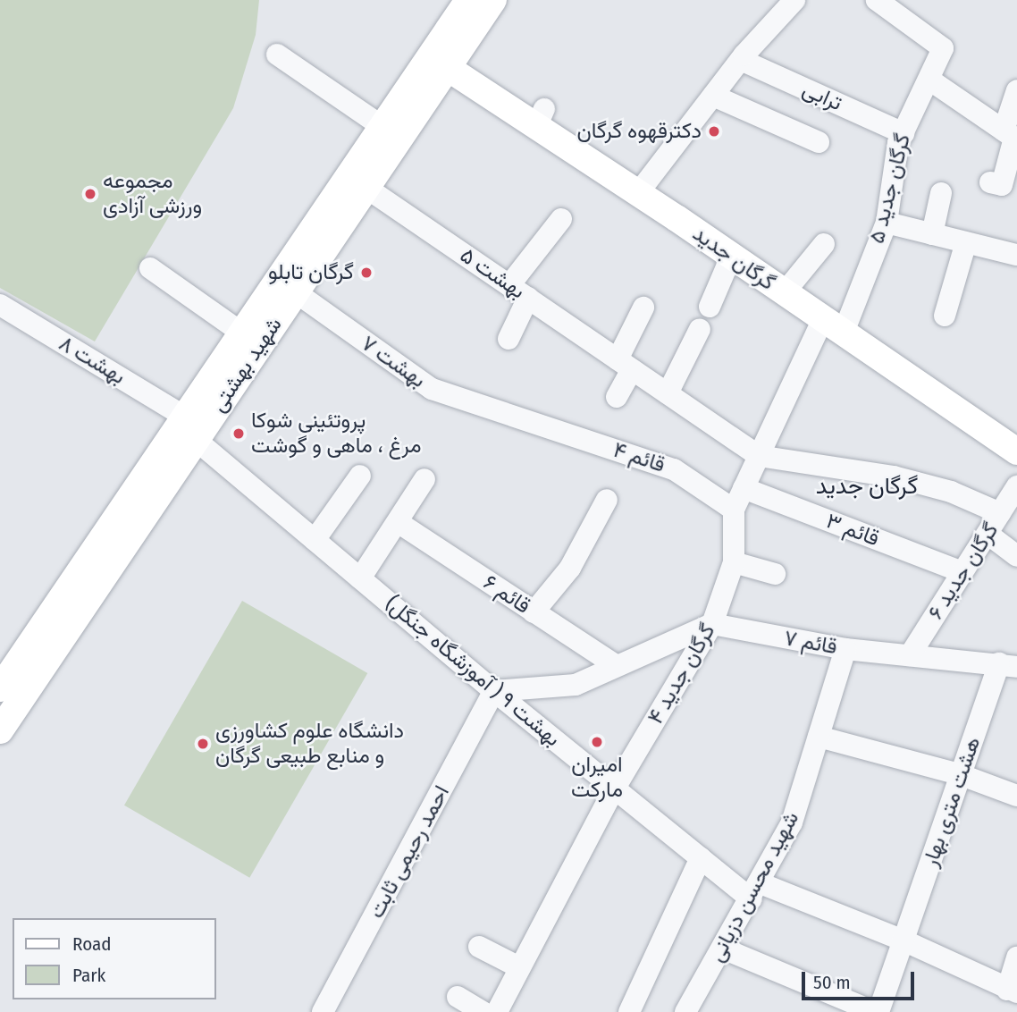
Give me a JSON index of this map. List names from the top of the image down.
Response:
{
  "streets": {
    "main road": ["گرگان جدید", "شهید بهشتی"],
    "street": [
      "ترابی",
      "گرگان جدید ۵",
      "بهشت ۵",
      "۸ بهشت",
      "بهشت ۷",
      "قائم ۴",
      "۳ قائم",
      "گرگان جدید ۶",
      "قائم ۶",
      "۷ قائم",
      "بهشت ۹ ( آموزشگاه جنگل)",
      "گرگان جدید ۴",
      "هشت متری بهار",
      "احمد رحیمی ثابت",
      "شهید محسن دزیانی"
    ]
  },
  "crossings": [
    ["ترابی", "گرگان جدید ۵"],
    ["گرگان جدید ۵", "گرگان جدید"],
    ["گرگان جدید ۵", "گرگان جدید ۴"],
    ["گرگان جدید", "شهید بهشتی"],
    ["گرگان جدید", "گرگان جدید ۴"],
    ["بهشت ۵", "شهید بهشتی"],
    ["بهشت ۵", "گرگان جدید ۴"],
    ["۸ بهشت", "شهید بهشتی"],
    ["بهشت ۷", "شهید بهشتی"],
    ["بهشت ۷", "قائم ۴"],
    ["شهید بهشتی", "بهشت ۹ ( آموزشگاه جنگل)"],
    ["قائم ۴", "گرگان جدید ۴"],
    ["۳ قائم", "گرگان جدید ۶"],
    ["۳ قائم", "گرگان جدید ۴"],
    ["گرگان جدید ۶", "۷ قائم"],
    ["۷ قائم", "گرگان جدید ۴"],
    ["۷ قائم", "هشت متری بهار"],
    ["۷ قائم", "شهید محسن دزیانی"],
    ["بهشت ۹ ( آموزشگاه جنگل)", "گرگان جدید ۴"],
    ["بهشت ۹ ( آموزشگاه جنگل)", "هشت متری بهار"],
    ["بهشت ۹ ( آموزشگاه جنگل)", "احمد رحیمی ثابت"],
    ["بهشت ۹ ( آموزشگاه جنگل)", "شهید محسن دزیانی"]
  ],
  "districts": ["گرگان جدید"],
  "places": [
    "دکترقهوه گرگان",
    "مجموعه ورزشی آزادی",
    "گرگان تابلو",
    "پروتئینی شوکا مرغ‌ ، ماهی و گوشت",
    "امیران مارکت",
    "دانشگاه علوم کشاورزی و منابع طبیعی گرگان"
  ],
  "legend": ["Road", "Park"],
  "scale_bar": "50 m"
}
